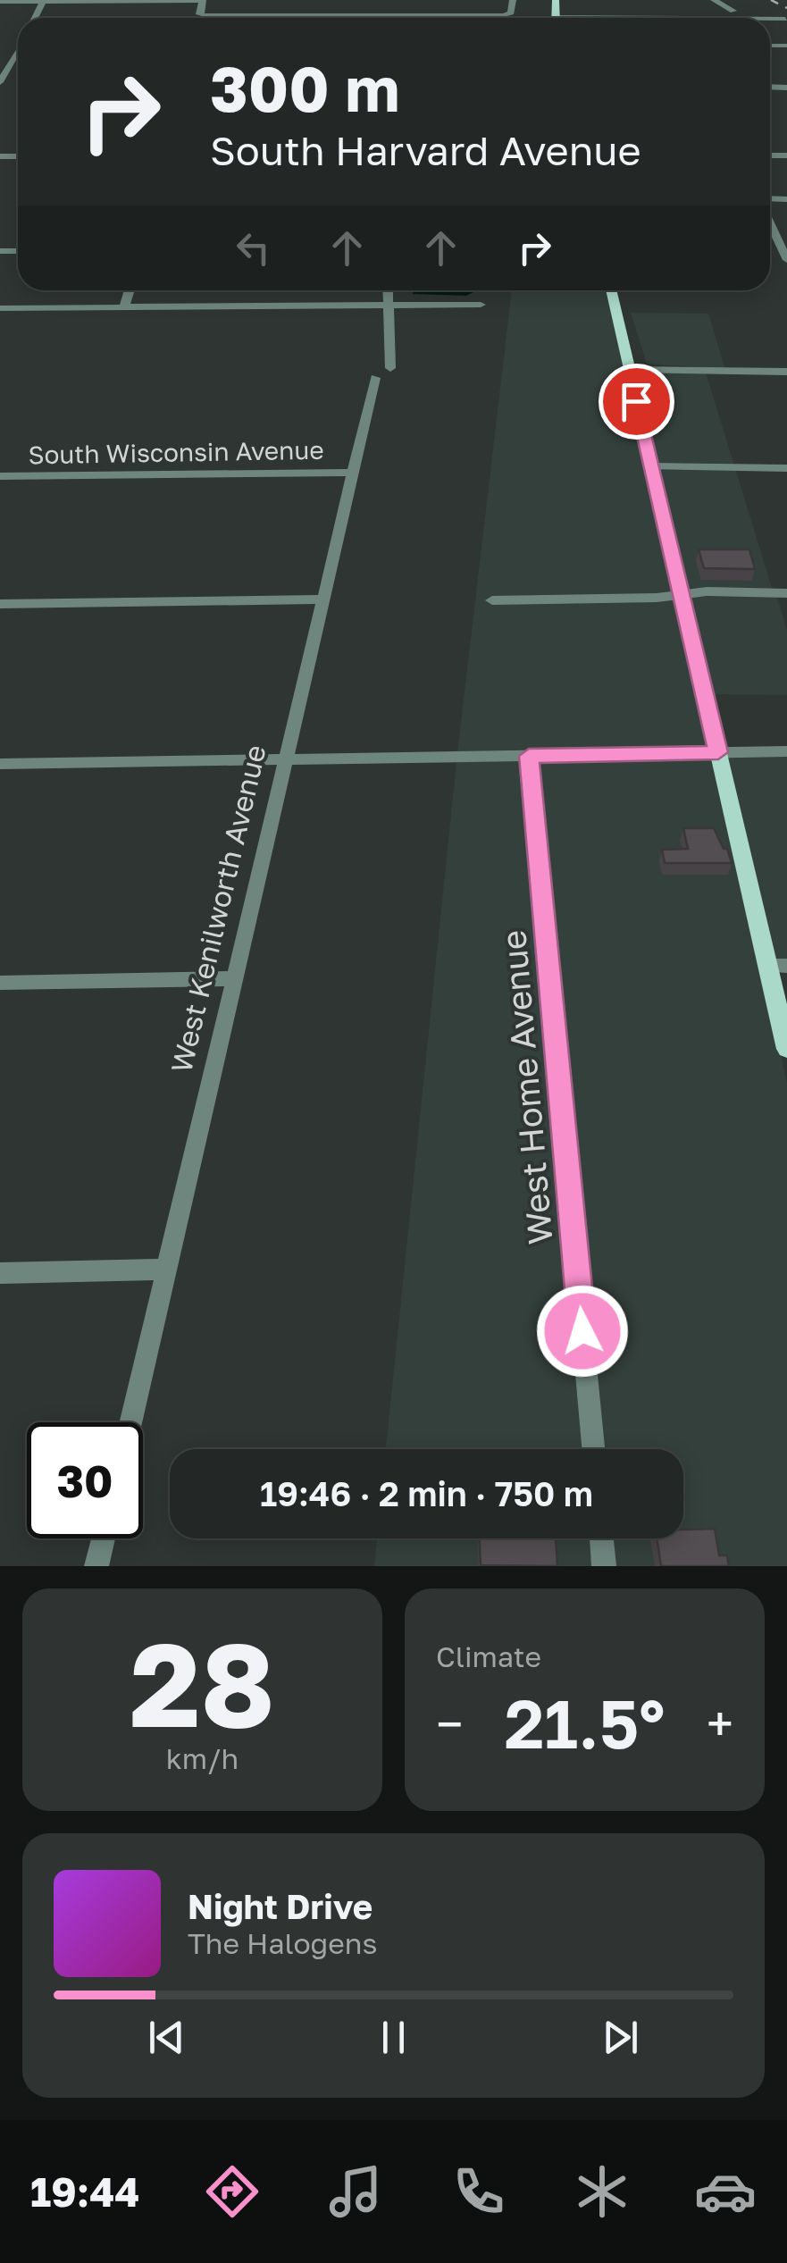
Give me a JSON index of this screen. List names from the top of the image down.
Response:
{
  "streets": {
    "street": ["South Wisconsin Avenue", "West Kenilworth Avenue", "West Home Avenue"]
  },
  "crossings": [
    ["South Wisconsin Avenue", "West Kenilworth Avenue"]
  ],
  "page": {
    "turn": ["300 m", "South Harvard Avenue"],
    "limit": "30",
    "trip": "19:46 · 2 min · 750 m",
    "tile": [
      ["28", "km/h"],
      "Climate"
    ],
    "heat": ["−", "21.5°", "+"],
    "song": ["Night Drive", "The Halogens"],
    "tabs": "19:44"
  }
}
